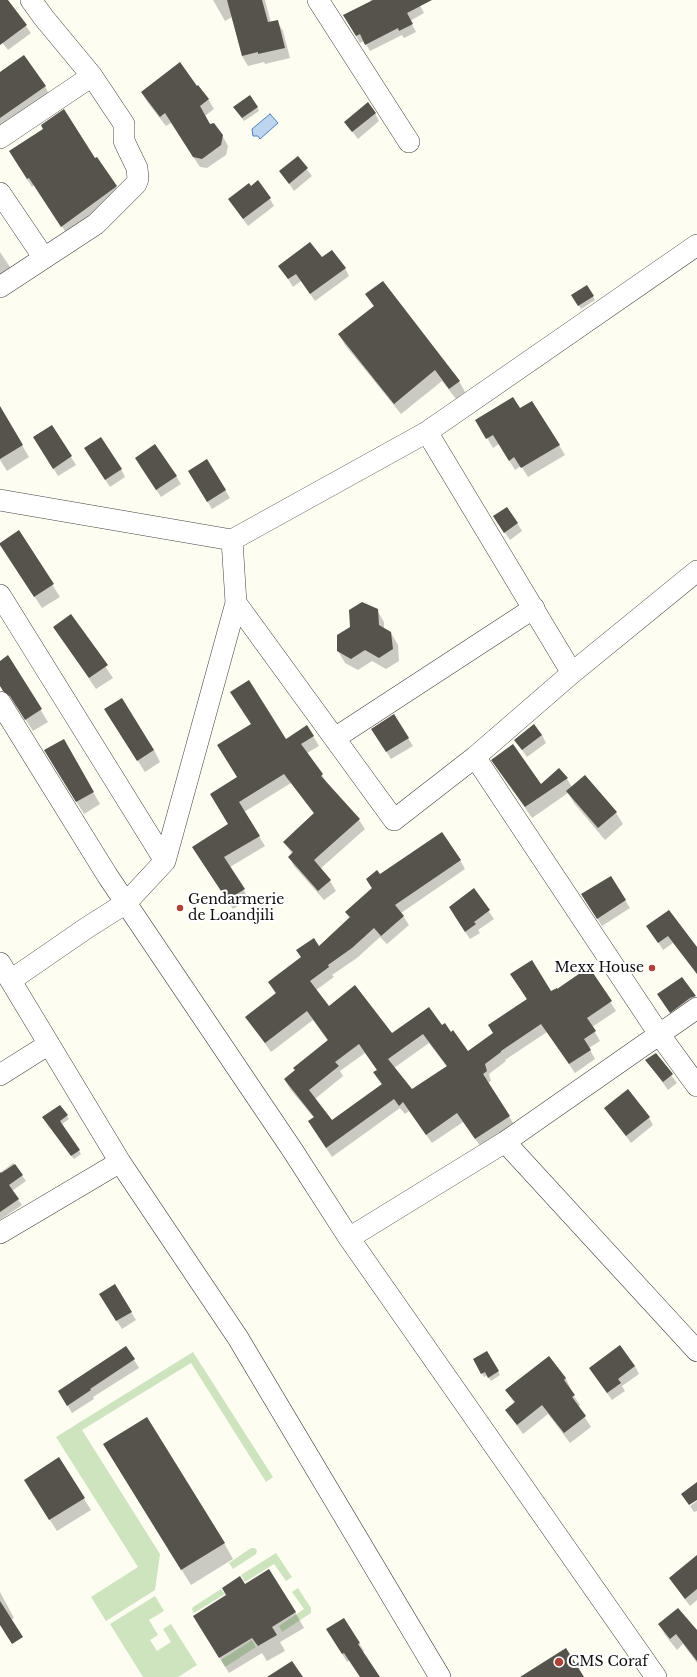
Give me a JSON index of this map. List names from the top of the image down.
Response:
{
  "places": ["Gendarmerie de Loandjili", "Mexx House", "CMS Coraf"]
}
